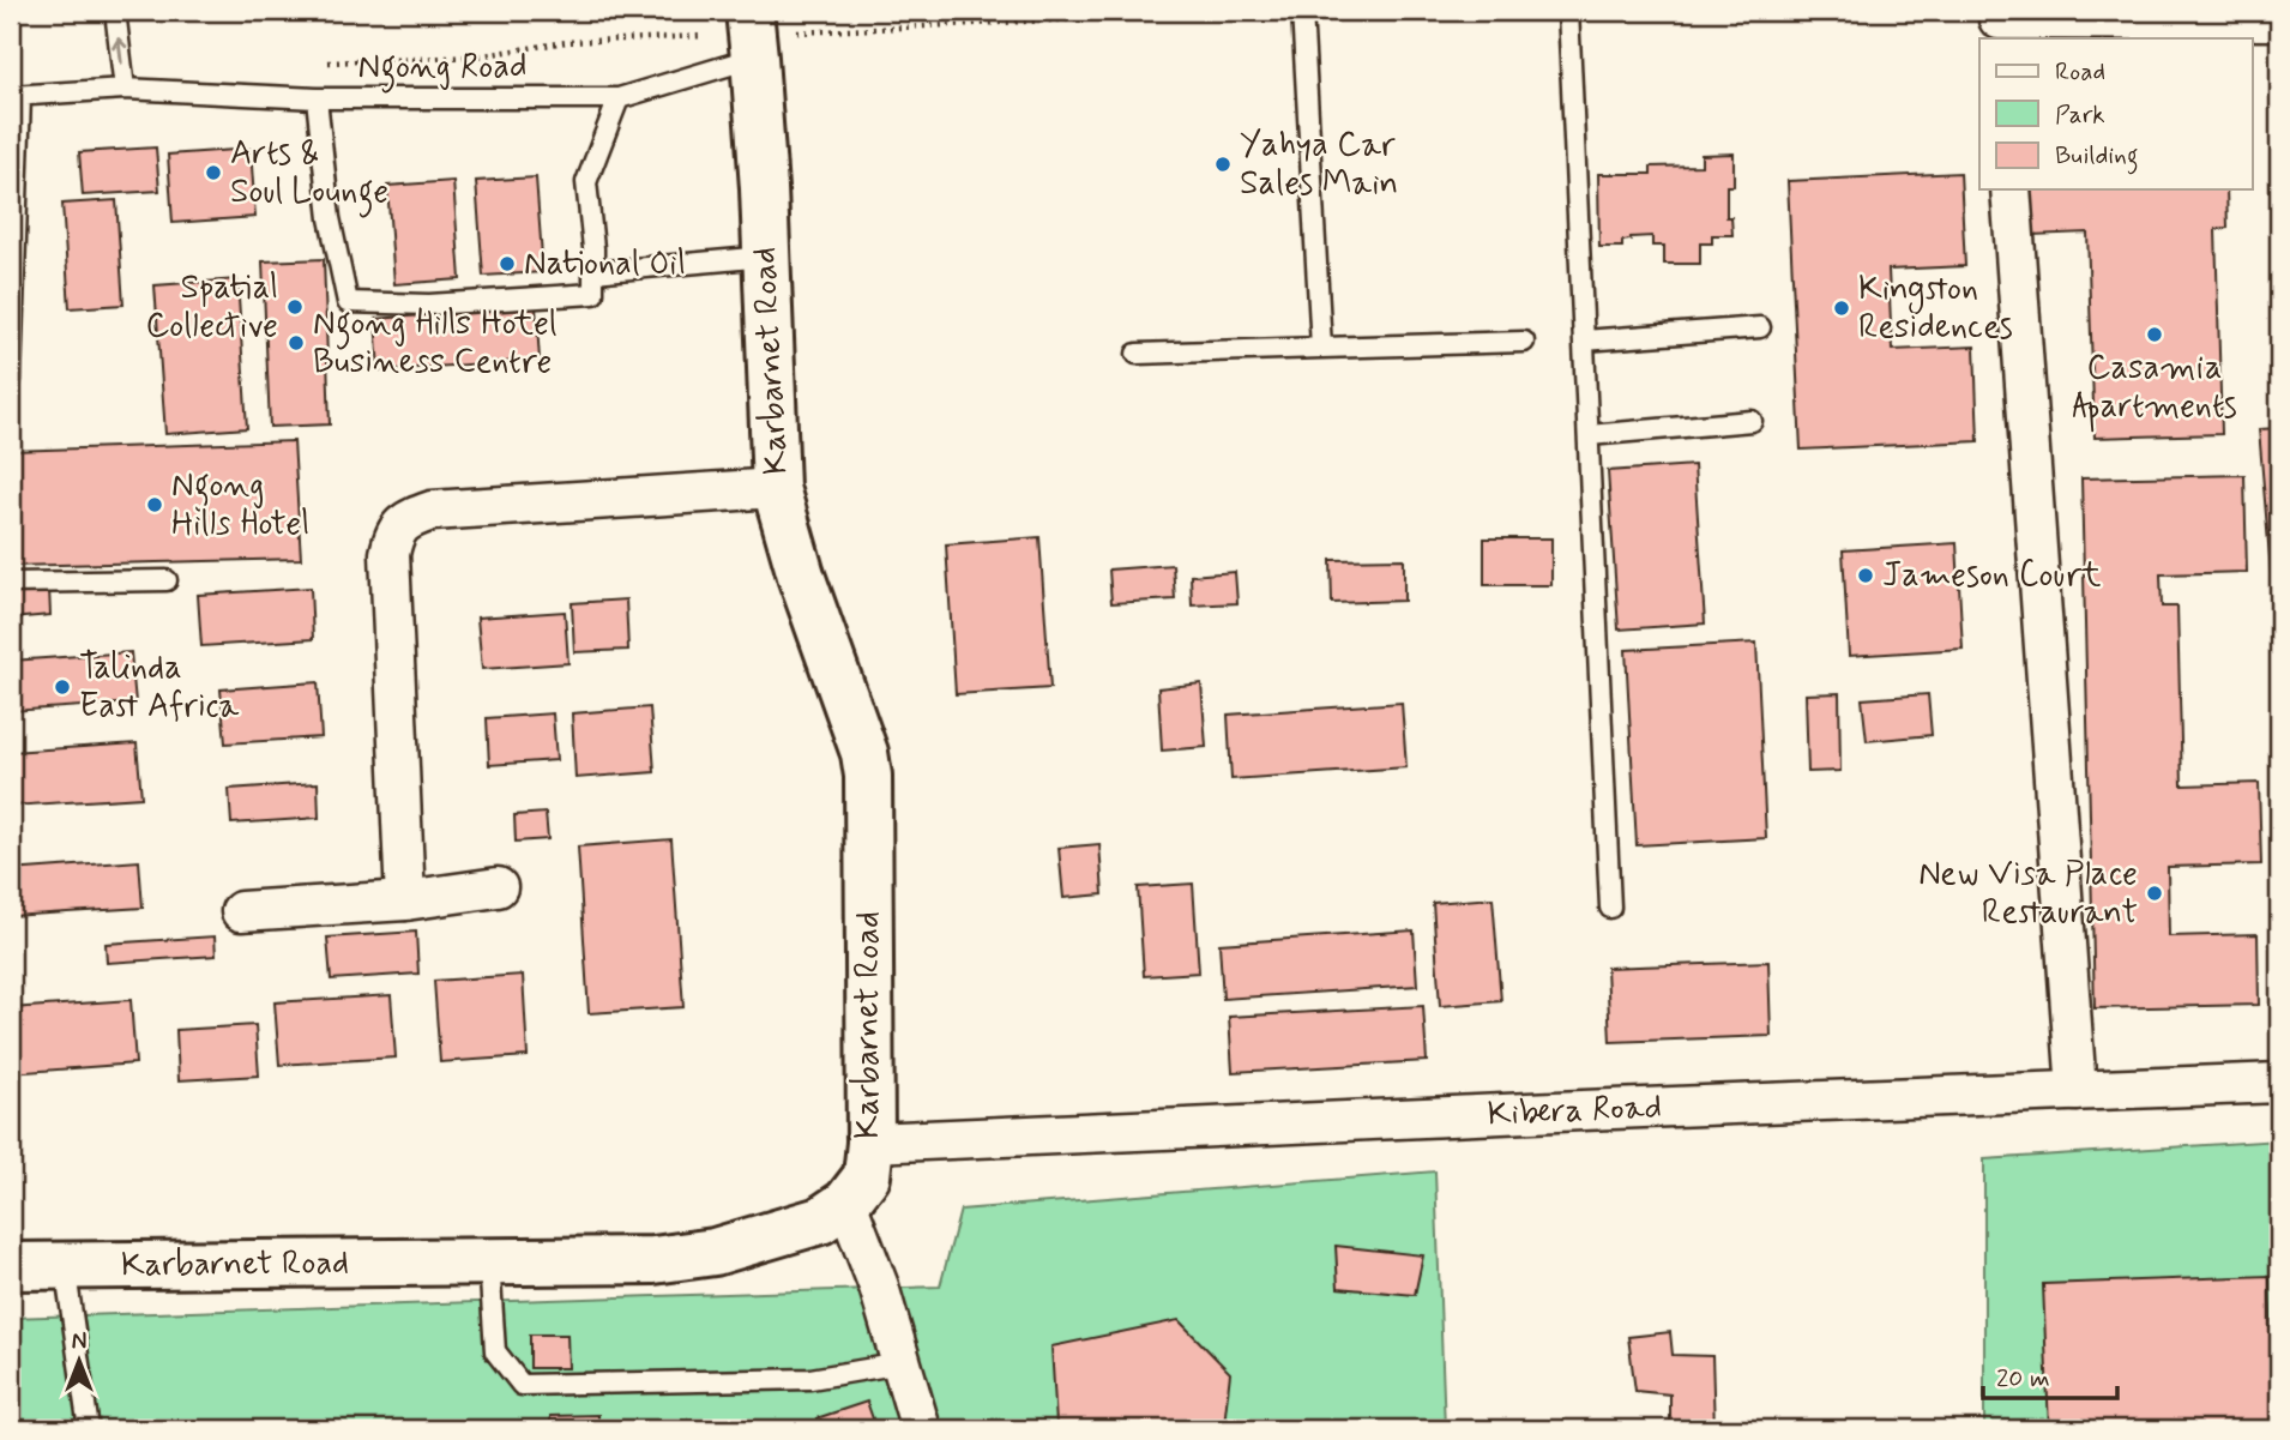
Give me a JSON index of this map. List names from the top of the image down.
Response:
{
  "streets": {
    "street": ["Karbarnet Road", "Kibera Road"],
    "lane": ["Ngong Road"]
  },
  "crossings": [
    ["Ngong Road", "Karbarnet Road"],
    ["Karbarnet Road", "Kibera Road"]
  ],
  "places": [
    "Yahya Car Sales Main",
    "Arts & Soul Lounge",
    "National Oil",
    "Spatial Collective",
    "Kingston Residences",
    "Casamia Apartments",
    "Ngong Hills Hotel Business Centre",
    "Ngong Hills Hotel",
    "Jameson Court",
    "Talinda East Africa",
    "New Visa Place Restaurant"
  ],
  "legend": ["Road", "Park", "Building"],
  "scale_bar": "20 m",
  "north": "top"
}
